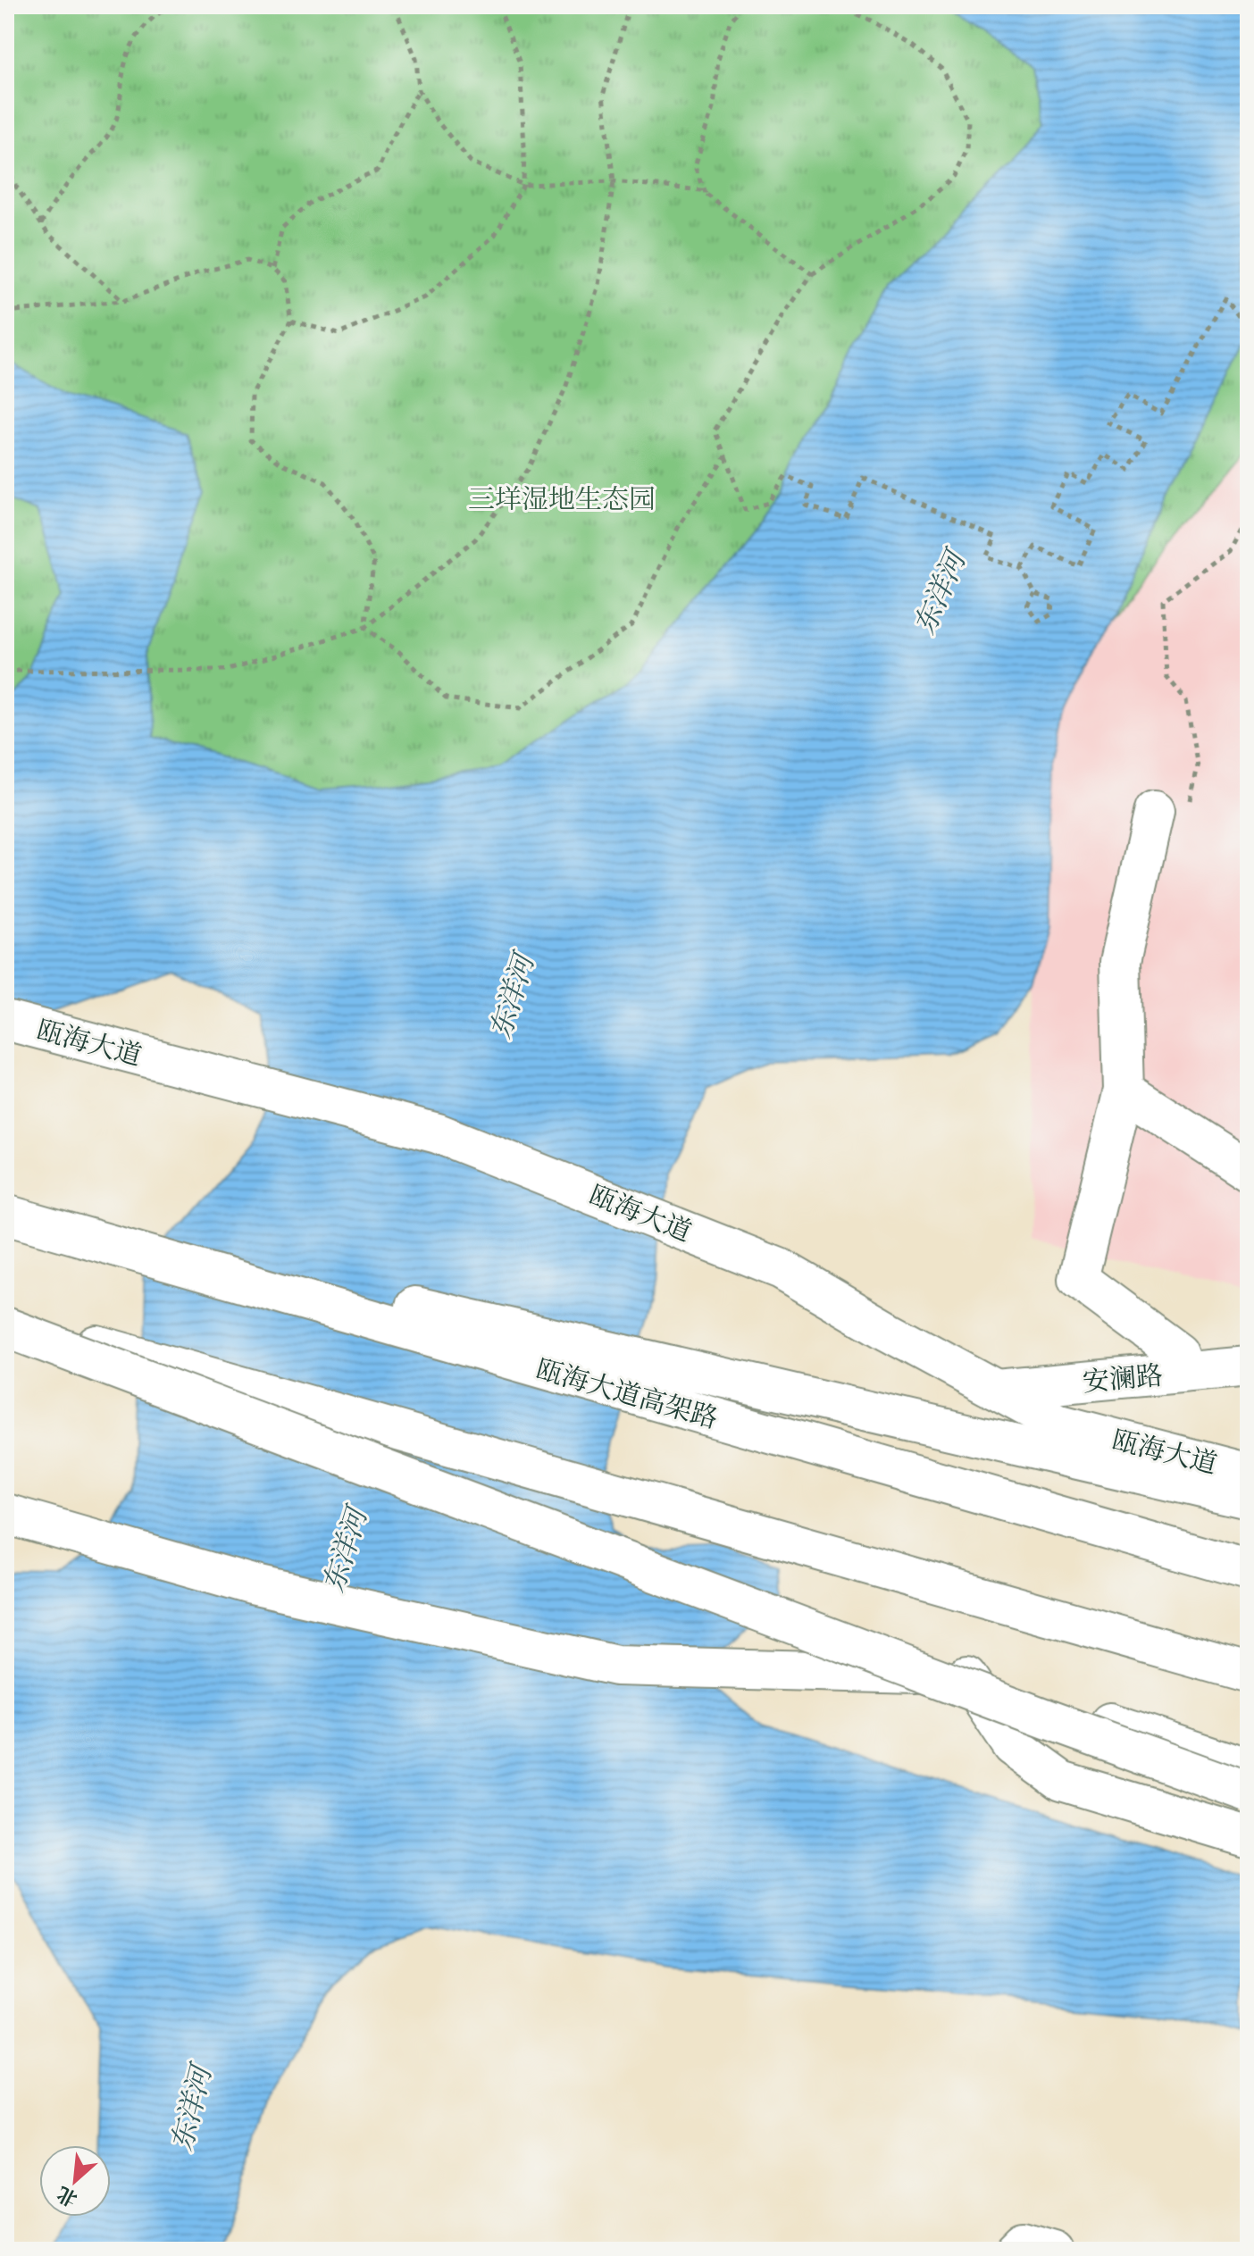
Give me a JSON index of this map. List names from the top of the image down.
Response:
{
  "streets": {
    "main road": ["瓯海大道", "安澜路", "瓯海大道高架路"]
  },
  "crossings": [
    ["瓯海大道", "安澜路"]
  ],
  "water": ["东洋河"],
  "parks": ["三垟湿地生态园"],
  "north": "bottom left"
}
